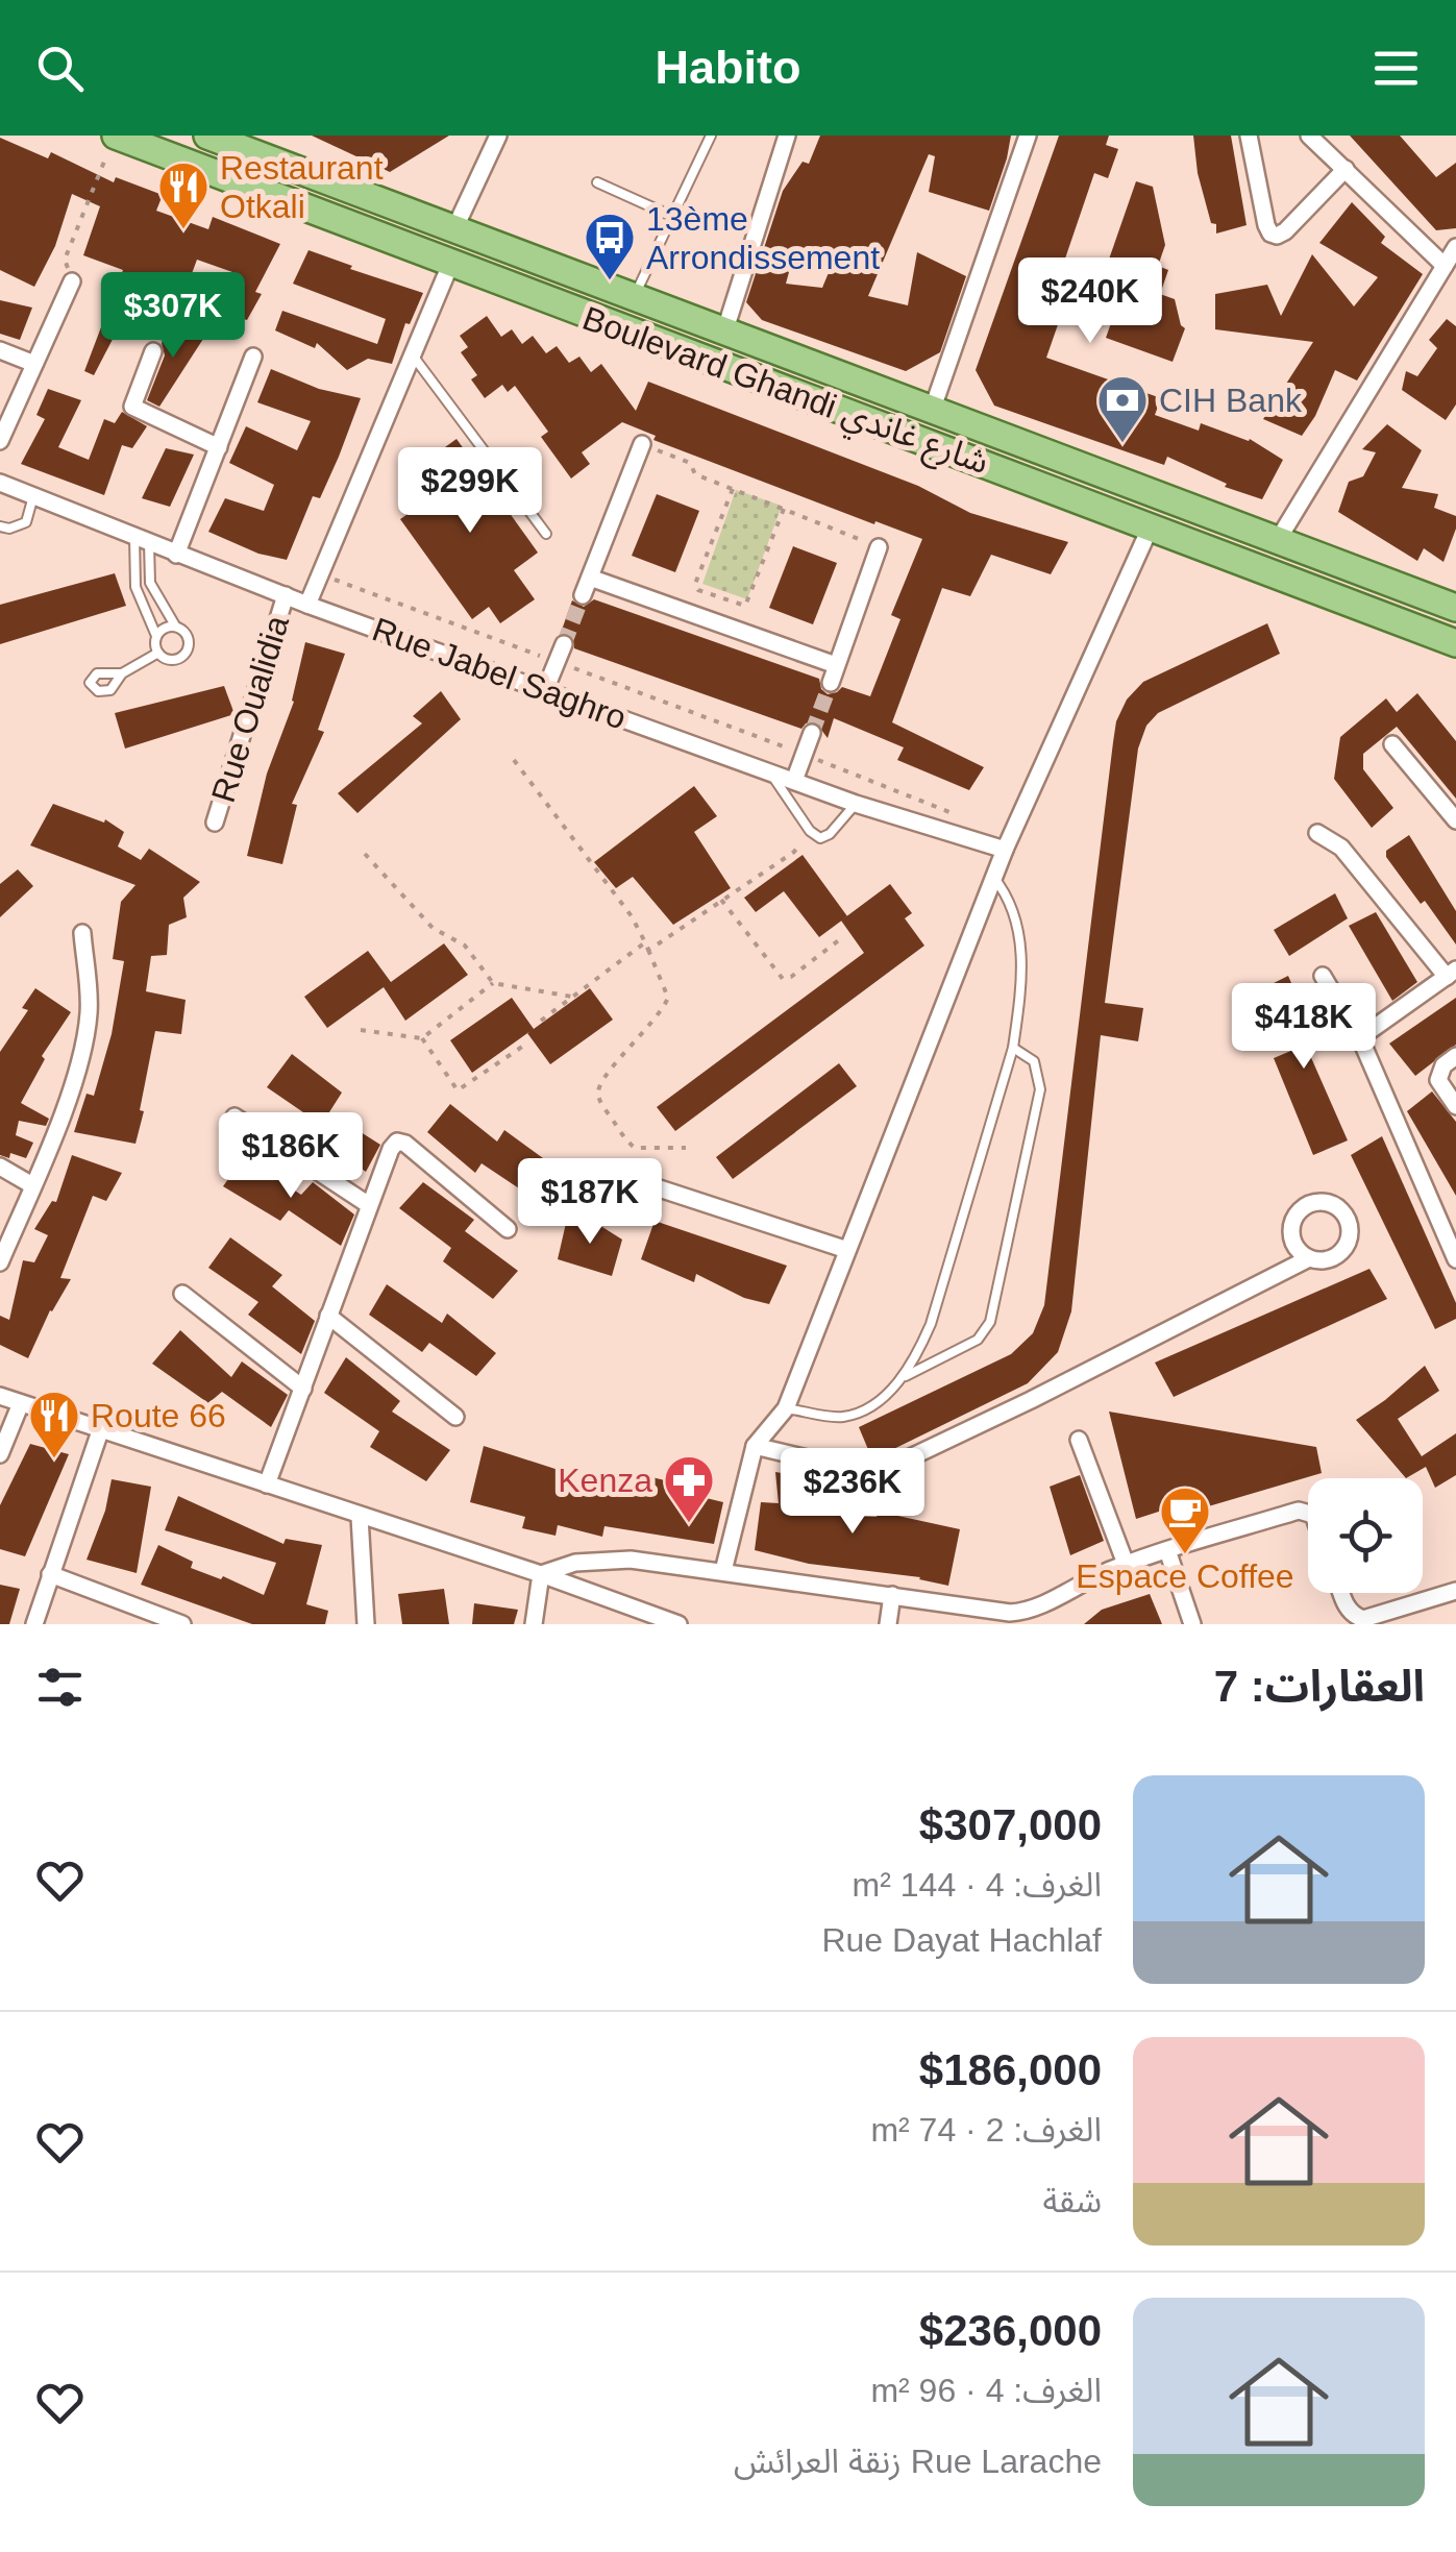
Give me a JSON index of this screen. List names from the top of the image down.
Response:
{
  "streets": {
    "main road": ["Boulevard Ghandi شارع غاندي"],
    "street": ["Rue Jabel Saghro", "Rue Oualidia"]
  },
  "crossings": [
    ["Boulevard Ghandi شارع غاندي", "Rue Oualidia"],
    ["Rue Jabel Saghro", "Rue Oualidia"]
  ],
  "places": {
    "restaurant": ["Restaurant Otkali", "Route 66"],
    "bus stop": ["13ème Arrondissement"],
    "bank": ["CIH Bank"],
    "pharmacy": ["Kenza"],
    "cafe": ["Espace Coffee"]
  },
  "page": {
    "header": "Habito",
    "price": [
      "$240K",
      "$307K",
      "$299K",
      "$418K",
      "$186K",
      "$187K",
      "$236K"
    ],
    "heading": "العقارات: 7",
    "list": [
      {
        "name": "$307,000",
        "note": "الغرف: 4 · 144 m² · Rue Dayat Hachlaf"
      },
      {
        "name": "$186,000",
        "note": "الغرف: 2 · 74 m² · شقة"
      },
      {
        "name": "$236,000",
        "note": "الغرف: 4 · 96 m² · Rue Larache زنقة العرائش"
      }
    ]
  }
}
